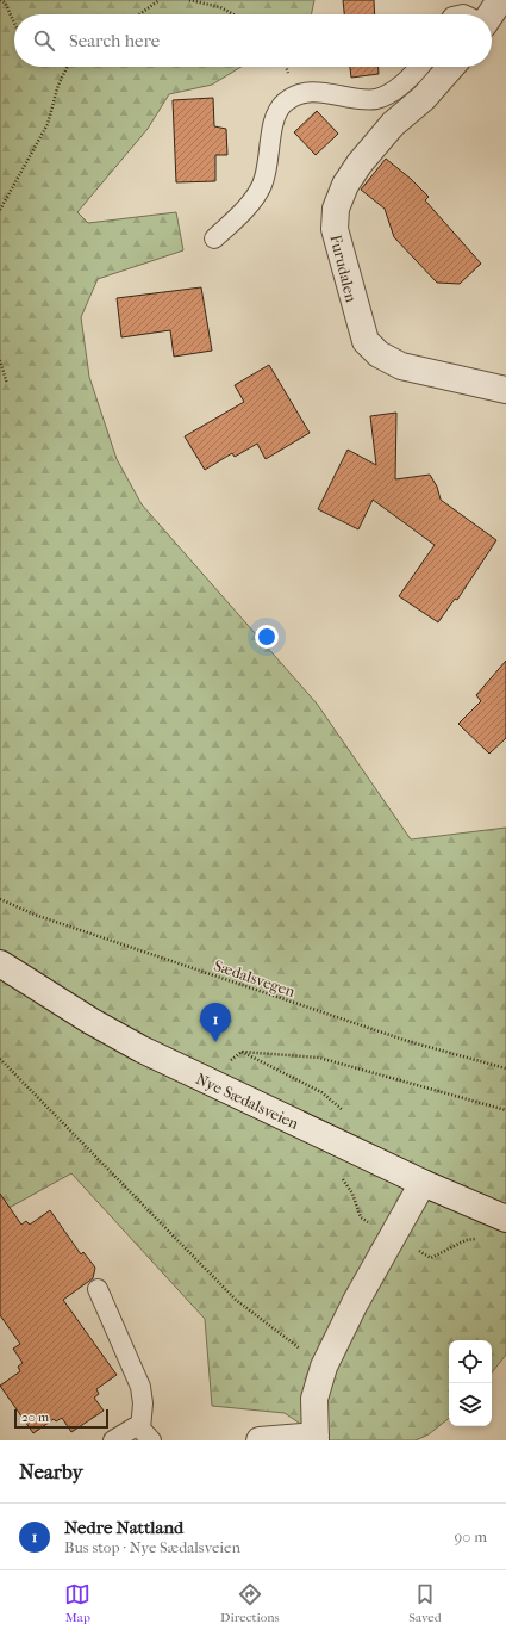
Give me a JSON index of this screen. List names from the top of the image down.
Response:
{
  "streets": {
    "street": ["Furudalen", "Nye Sædalsveien"],
    "path": ["Sædalsvegen"]
  },
  "scale_bar": "20 m",
  "page": {
    "search": "Search here",
    "pins": "1",
    "scale": "20 m",
    "heading": "Nearby",
    "list": [
      {
        "mark": "1",
        "name": "Nedre Nattland",
        "note": "Bus stop · Nye Sædalsveien",
        "value": "90 m"
      }
    ],
    "nav": ["Map", "Directions", "Saved"]
  }
}
